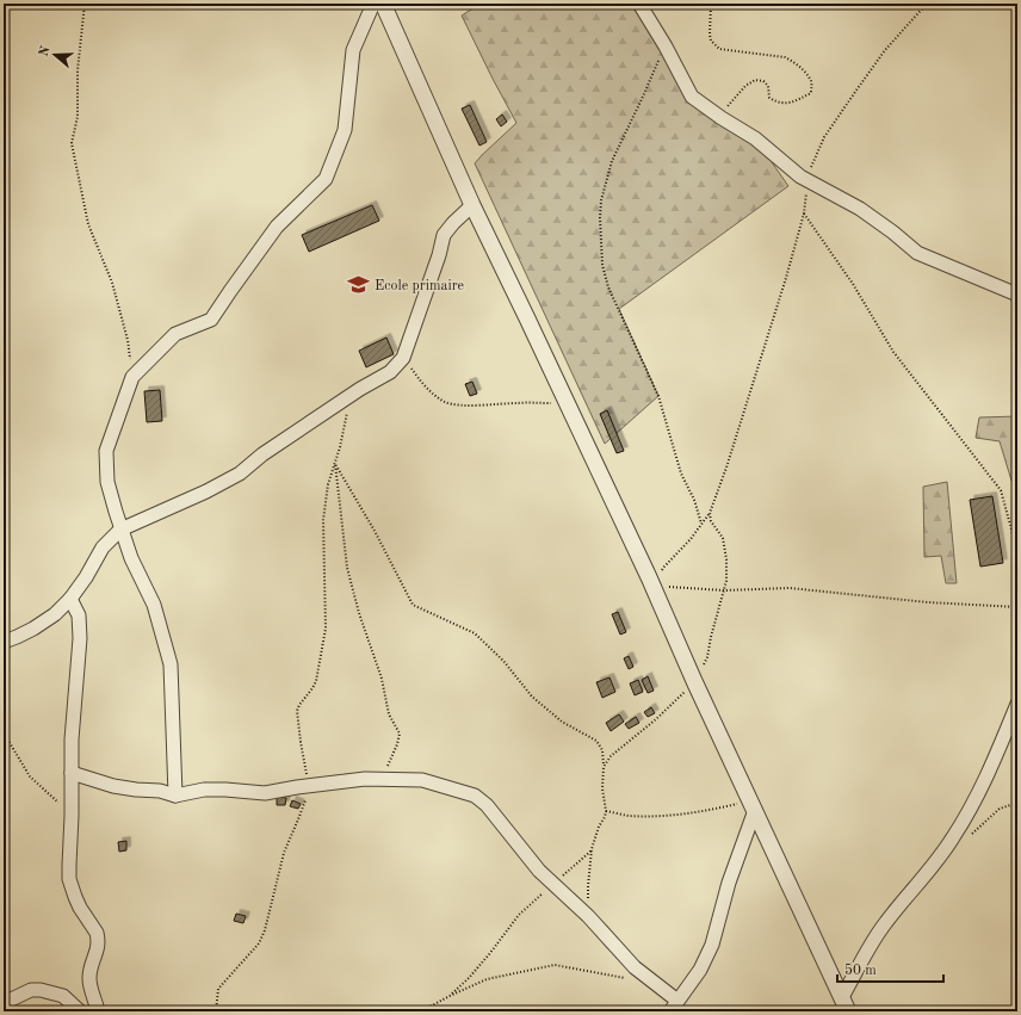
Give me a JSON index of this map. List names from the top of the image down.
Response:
{
  "places": {
    "school or university": ["Ecole primaire"]
  },
  "scale_bar": "50 m",
  "north": "left"
}
